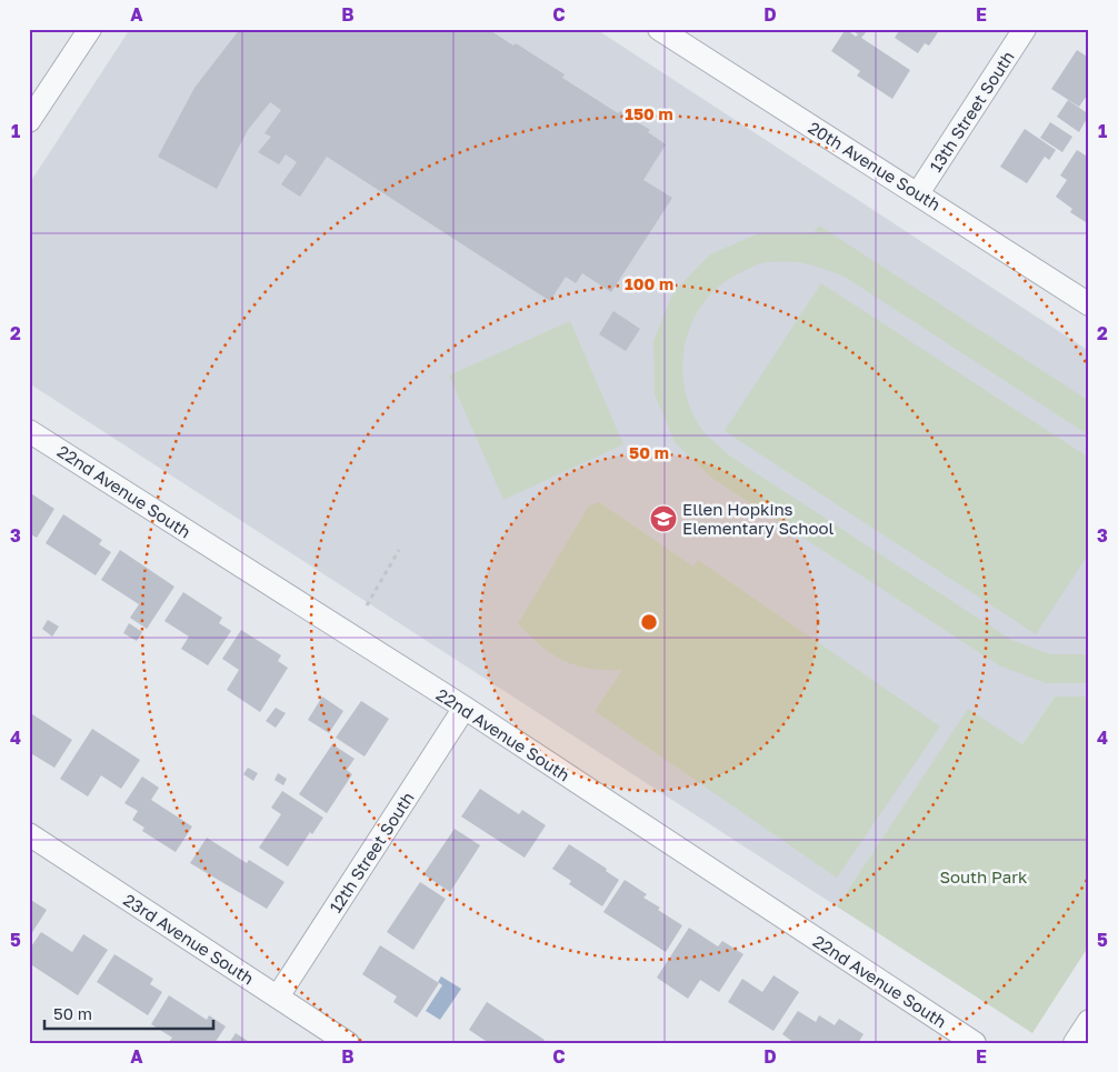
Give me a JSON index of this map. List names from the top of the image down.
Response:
{
  "streets": {
    "street": [
      "13th Street South",
      "20th Avenue South",
      "22nd Avenue South",
      "12th Street South",
      "23rd Avenue South"
    ]
  },
  "crossings": [
    ["13th Street South", "20th Avenue South"],
    ["22nd Avenue South", "12th Street South"],
    ["12th Street South", "23rd Avenue South"]
  ],
  "parks": ["South Park"],
  "places": {
    "school or university": ["Ellen Hopkins Elementary School"]
  },
  "scale_bar": "50 m",
  "grid": {
    "columns": [
      "A",
      "B",
      "C",
      "D",
      "E"
    ],
    "rows": [
      "1",
      "2",
      "3",
      "4",
      "5"
    ]
  },
  "rings": ["150 m", "100 m", "50 m"]
}
